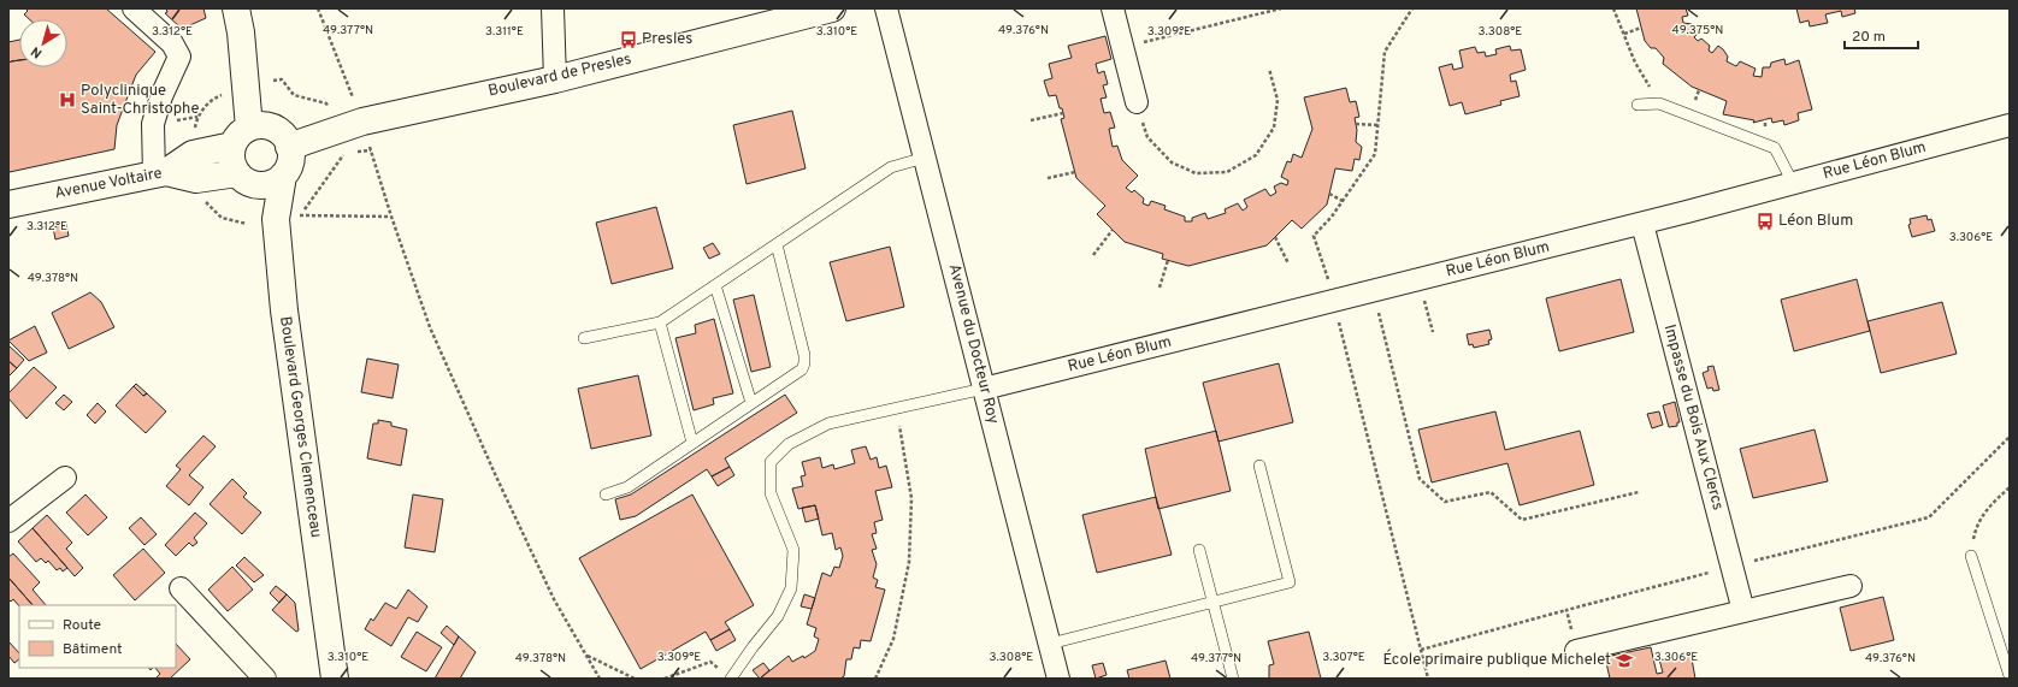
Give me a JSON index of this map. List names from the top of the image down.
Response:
{
  "streets": {
    "street": [
      "Boulevard de Presles",
      "Rue Léon Blum",
      "Avenue Voltaire",
      "Avenue du Docteur Roy",
      "Impasse du Bois Aux Clercs",
      "Boulevard Georges Clemenceau"
    ]
  },
  "crossings": [
    ["Boulevard de Presles", "Avenue Voltaire"],
    ["Boulevard de Presles", "Boulevard Georges Clemenceau"],
    ["Rue Léon Blum", "Avenue du Docteur Roy"],
    ["Rue Léon Blum", "Impasse du Bois Aux Clercs"],
    ["Avenue Voltaire", "Boulevard Georges Clemenceau"]
  ],
  "places": {
    "bus stop": ["Presles", "Léon Blum"],
    "hospital": ["Polyclinique Saint-Christophe"],
    "school or university": ["École primaire publique Michelet"]
  },
  "legend": ["Route", "Bâtiment"],
  "scale_bar": "20 m",
  "north": "bottom left",
  "coordinates": [
    "49.377°N",
    "49.376°N",
    "49.375°N",
    "3.312°E",
    "3.311°E",
    "3.310°E",
    "3.309°E",
    "3.308°E",
    "3.306°E",
    "49.378°N",
    "3.307°E"
  ]
}
